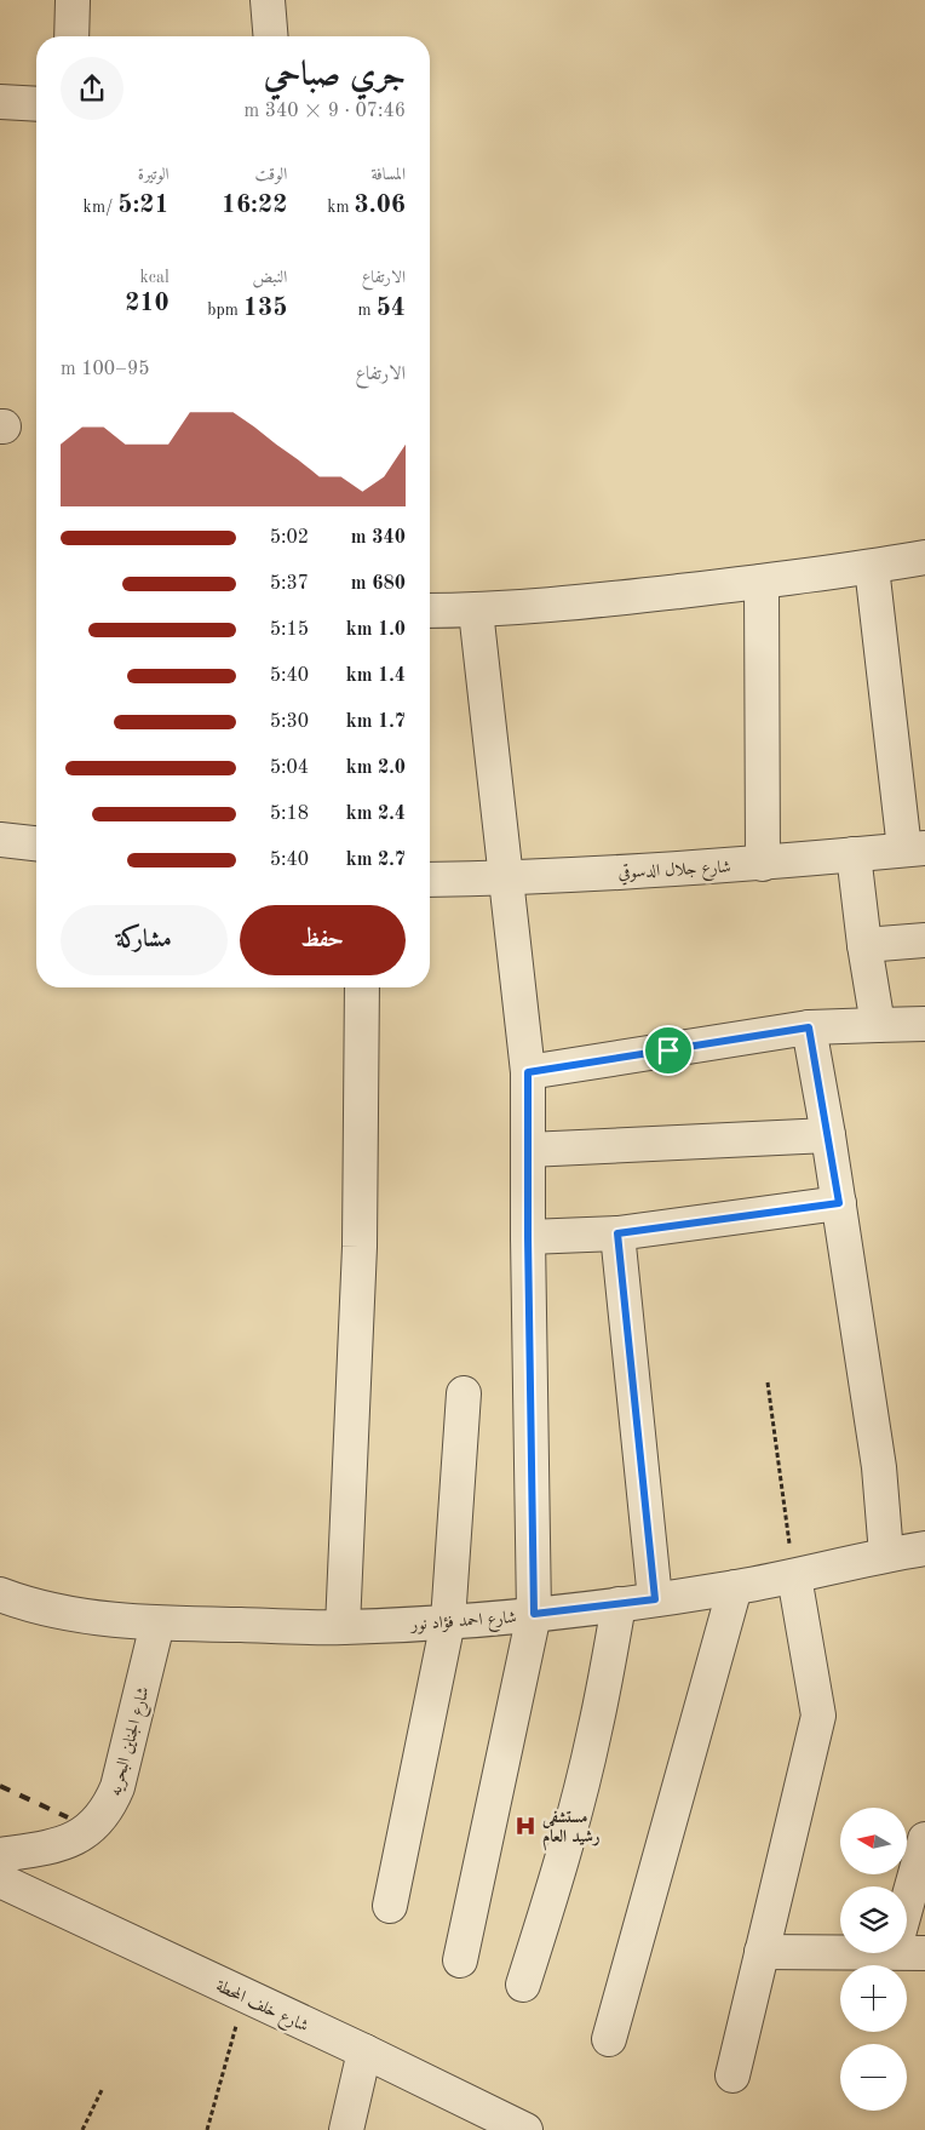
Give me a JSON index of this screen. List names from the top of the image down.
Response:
{
  "streets": {
    "street": [
      "شارع جلال الدسوقي",
      "شارع احمد فؤاد نور",
      "شارع الجناين البحريه",
      "شارع خلف المحطة"
    ]
  },
  "crossings": [
    ["شارع احمد فؤاد نور", "شارع الجناين البحريه"]
  ],
  "places": {
    "hospital": ["مستشفى رشيد العام"]
  },
  "north": "left",
  "page": {
    "heading": ["جري صباحي", "07:46 · 9 × 340 m"],
    "stats": [
      ["المسافة", "3.06 km"],
      ["الوقت", "16:22"],
      ["الوتيرة", "5:21 /km"],
      ["الارتفاع", "54 m"],
      ["النبض", "135 bpm"],
      ["kcal", "210"]
    ],
    "chart": ["الارتفاع", "95–100 m"],
    "list": [
      {
        "name": "340 m",
        "note": "5:02"
      },
      {
        "name": "680 m",
        "note": "5:37"
      },
      {
        "name": "1.0 km",
        "note": "5:15"
      },
      {
        "name": "1.4 km",
        "note": "5:40"
      },
      {
        "name": "1.7 km",
        "note": "5:30"
      },
      {
        "name": "2.0 km",
        "note": "5:04"
      },
      {
        "name": "2.4 km",
        "note": "5:18"
      },
      {
        "name": "2.7 km",
        "note": "5:40"
      }
    ],
    "buttons": ["حفظ", "مشاركة"],
    "map_buttons": ["+", "−"]
  }
}
